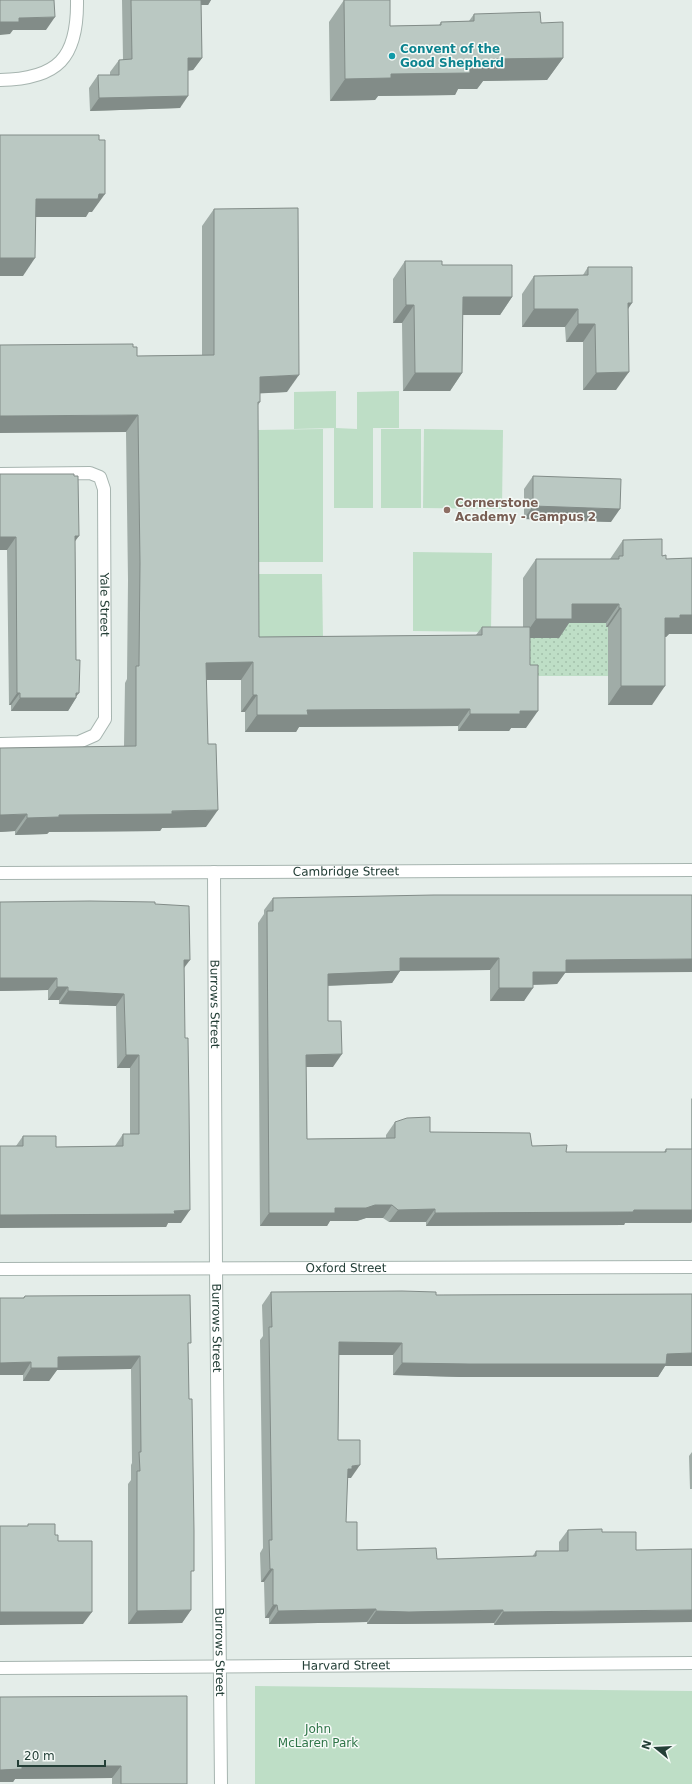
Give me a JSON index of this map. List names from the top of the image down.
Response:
{
  "streets": {
    "street": [
      "Yale Street",
      "Cambridge Street",
      "Burrows Street",
      "Oxford Street",
      "Harvard Street"
    ]
  },
  "crossings": [
    ["Cambridge Street", "Burrows Street"],
    ["Burrows Street", "Oxford Street"],
    ["Burrows Street", "Harvard Street"]
  ],
  "parks": ["John McLaren Park"],
  "places": ["Convent of the Good Shepherd", "Cornerstone Academy - Campus 2"],
  "scale_bar": "20 m",
  "north": "left"
}
